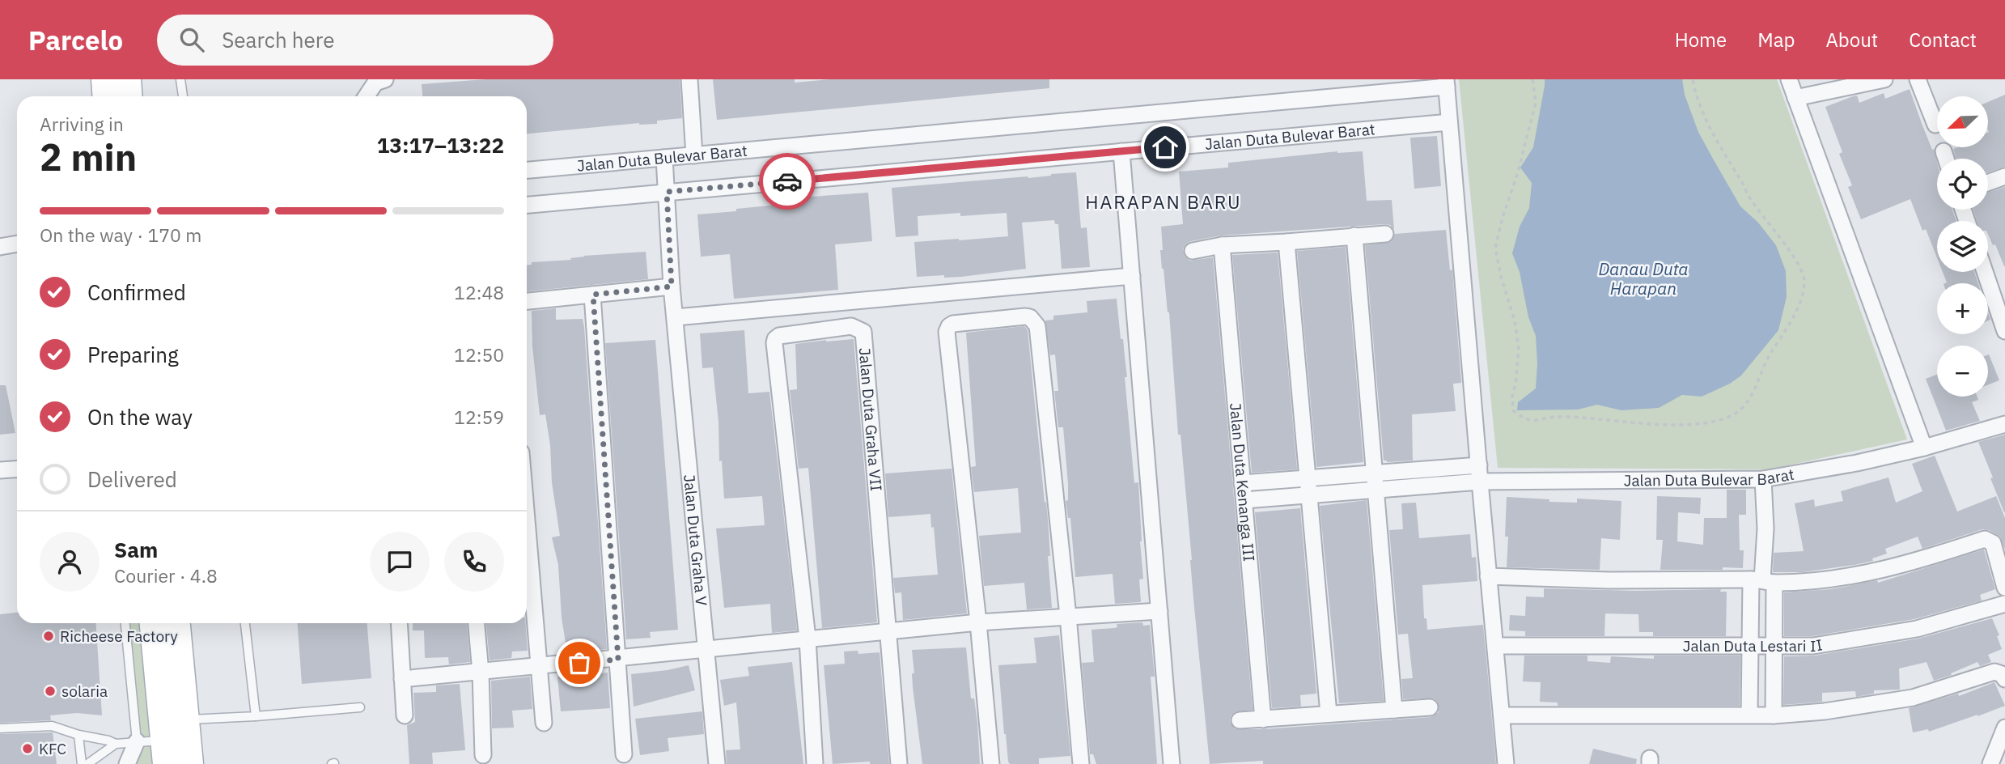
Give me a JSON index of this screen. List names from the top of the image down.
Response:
{
  "streets": {
    "street": [
      "Jalan Duta Bulevar Barat",
      "Jalan Duta Graha VII",
      "Jalan Duta Kenanga III",
      "Jalan Duta Graha V",
      "Jalan Duta Lestari II"
    ]
  },
  "crossings": [
    ["Jalan Duta Bulevar Barat", "Jalan Duta Graha V"]
  ],
  "districts": ["HARAPAN BARU"],
  "water": ["Danau Duta Harapan"],
  "places": ["Richeese Factory", "solaria", "KFC"],
  "north": "bottom left",
  "page": {
    "header": "Parcelo",
    "search": "Search here",
    "nav": [
      "Home",
      "Map",
      "About",
      "Contact"
    ],
    "map_buttons": ["+", "−"],
    "heading": ["2 min", "Arriving in", "13:17–13:22"],
    "panel": ["Sam", "Courier · 4.8"],
    "bar": "On the way · 170 m",
    "list": [
      ["Confirmed", "12:48"],
      ["Preparing", "12:50"],
      ["On the way", "12:59"],
      "Delivered"
    ]
  }
}
